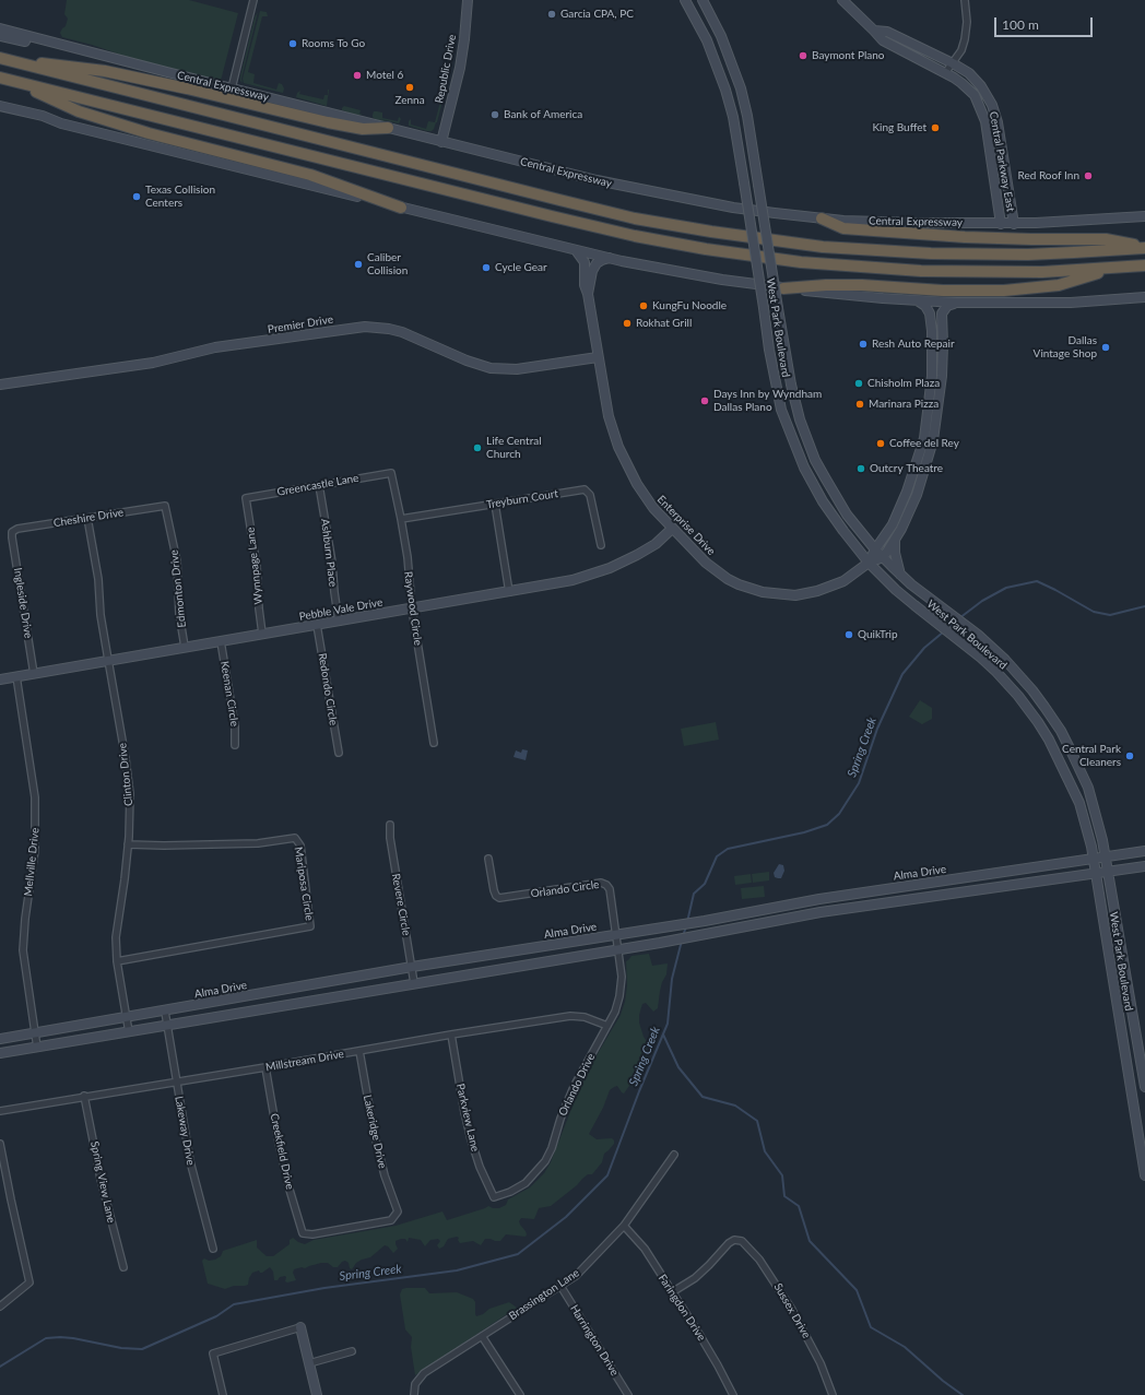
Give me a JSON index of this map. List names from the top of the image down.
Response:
{
  "streets": {
    "main road": [
      "Republic Drive",
      "Central Expressway",
      "Central Parkway East",
      "Premier Drive",
      "West Park Boulevard",
      "Enterprise Drive",
      "Pebble Vale Drive",
      "Alma Drive"
    ],
    "street": [
      "Greencastle Lane",
      "Treyburn Court",
      "Cheshire Drive",
      "Ashburn Place",
      "Wynnpage Lane",
      "Edmonton Drive",
      "Ingleside Drive",
      "Raywood Circle",
      "Redondo Circle",
      "Keenan Circle",
      "Clinton Drive",
      "Mellville Drive",
      "Mariposa Circle",
      "Orlando Circle",
      "Revere Circle",
      "Millstream Drive",
      "Orlando Drive",
      "Parkview Lane",
      "Lakeway Drive",
      "Lakeridge Drive",
      "Creekfield Drive",
      "Spring View Lane",
      "Brassington Lane",
      "Faringdon Drive",
      "Sussex Drive",
      "Harrington Drive"
    ]
  },
  "crossings": [
    ["Republic Drive", "Central Expressway"],
    ["Central Expressway", "Central Parkway East"],
    ["Premier Drive", "Enterprise Drive"],
    ["West Park Boulevard", "Enterprise Drive"],
    ["West Park Boulevard", "Alma Drive"],
    ["Greencastle Lane", "Ashburn Place"],
    ["Greencastle Lane", "Wynnpage Lane"],
    ["Greencastle Lane", "Raywood Circle"],
    ["Treyburn Court", "Raywood Circle"],
    ["Cheshire Drive", "Edmonton Drive"],
    ["Cheshire Drive", "Ingleside Drive"],
    ["Cheshire Drive", "Clinton Drive"],
    ["Enterprise Drive", "Pebble Vale Drive"],
    ["Ashburn Place", "Pebble Vale Drive"],
    ["Wynnpage Lane", "Pebble Vale Drive"],
    ["Edmonton Drive", "Pebble Vale Drive"],
    ["Ingleside Drive", "Pebble Vale Drive"],
    ["Raywood Circle", "Pebble Vale Drive"],
    ["Pebble Vale Drive", "Redondo Circle"],
    ["Pebble Vale Drive", "Keenan Circle"],
    ["Pebble Vale Drive", "Clinton Drive"],
    ["Pebble Vale Drive", "Mellville Drive"],
    ["Clinton Drive", "Alma Drive"],
    ["Clinton Drive", "Mariposa Circle"],
    ["Mellville Drive", "Alma Drive"],
    ["Alma Drive", "Orlando Circle"],
    ["Alma Drive", "Revere Circle"],
    ["Alma Drive", "Lakeway Drive"],
    ["Orlando Circle", "Orlando Drive"],
    ["Millstream Drive", "Orlando Drive"],
    ["Millstream Drive", "Parkview Lane"],
    ["Millstream Drive", "Lakeway Drive"],
    ["Millstream Drive", "Lakeridge Drive"],
    ["Millstream Drive", "Creekfield Drive"],
    ["Millstream Drive", "Spring View Lane"],
    ["Orlando Drive", "Parkview Lane"],
    ["Lakeridge Drive", "Creekfield Drive"],
    ["Brassington Lane", "Faringdon Drive"],
    ["Brassington Lane", "Harrington Drive"],
    ["Faringdon Drive", "Sussex Drive"]
  ],
  "water": ["Spring Creek"],
  "places": [
    "Garcia CPA, PC",
    "Rooms To Go",
    "Baymont Plano",
    "Motel 6",
    "Zenna",
    "Bank of America",
    "King Buffet",
    "Red Roof Inn",
    "Texas Collision Centers",
    "Caliber Collision",
    "Cycle Gear",
    "KungFu Noodle",
    "Rokhat Grill",
    "Resh Auto Repair",
    "Dallas Vintage Shop",
    "Chisholm Plaza",
    "Days Inn by Wyndham Dallas Plano",
    "Marinara Pizza",
    "Coffee del Rey",
    "Life Central Church",
    "Outcry Theatre",
    "QuikTrip",
    "Central Park Cleaners"
  ],
  "scale_bar": "100 m"
}
